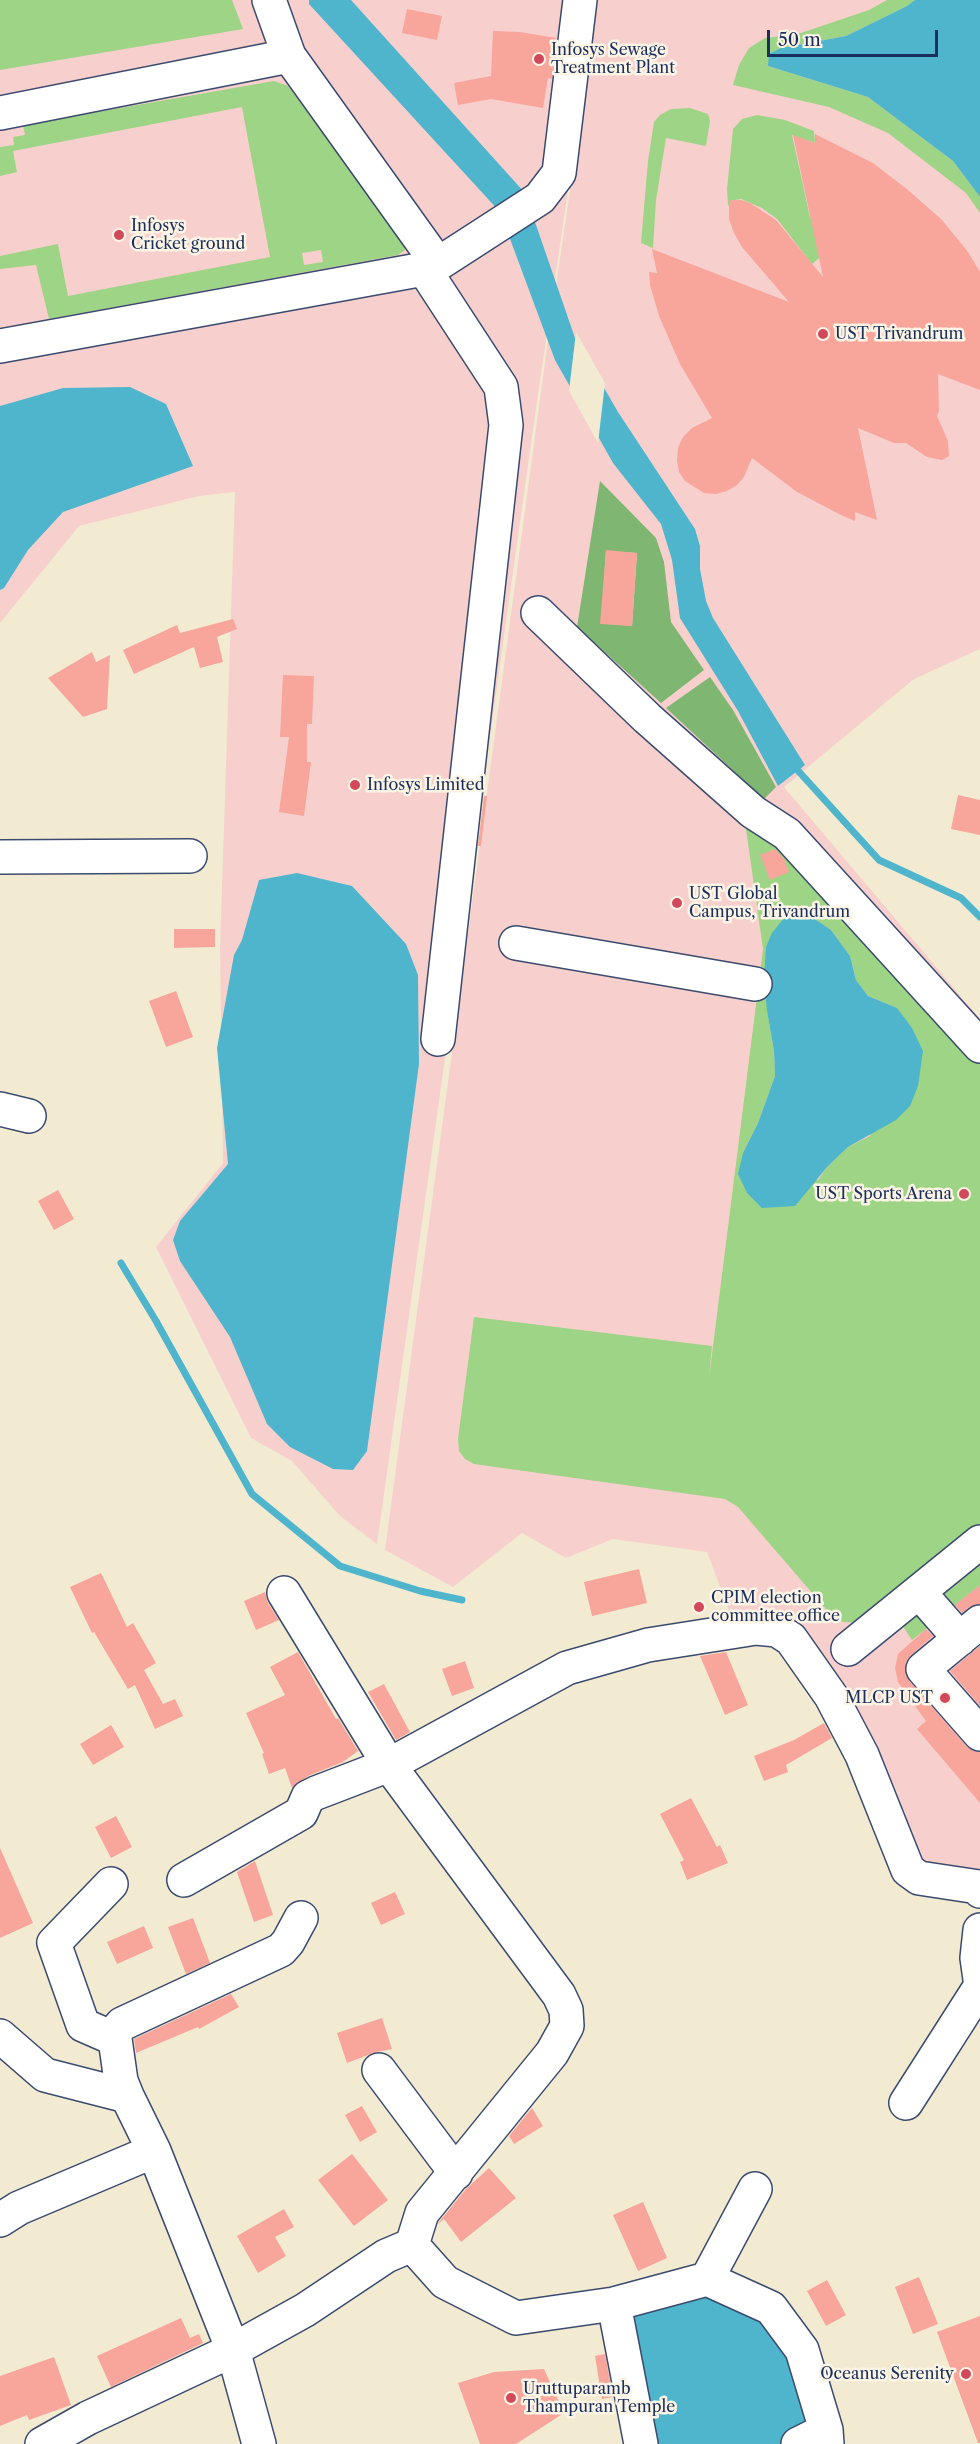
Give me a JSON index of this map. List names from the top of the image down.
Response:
{
  "places": [
    "Infosys Sewage Treatment Plant",
    "Infosys Cricket ground",
    "UST Trivandrum",
    "Infosys Limited",
    "UST Global Campus, Trivandrum",
    "UST Sports Arena",
    "CPIM election committee office",
    "MLCP UST",
    "Oceanus Serenity",
    "Uruttuparamb Thampuran Temple"
  ],
  "scale_bar": "50 m"
}
